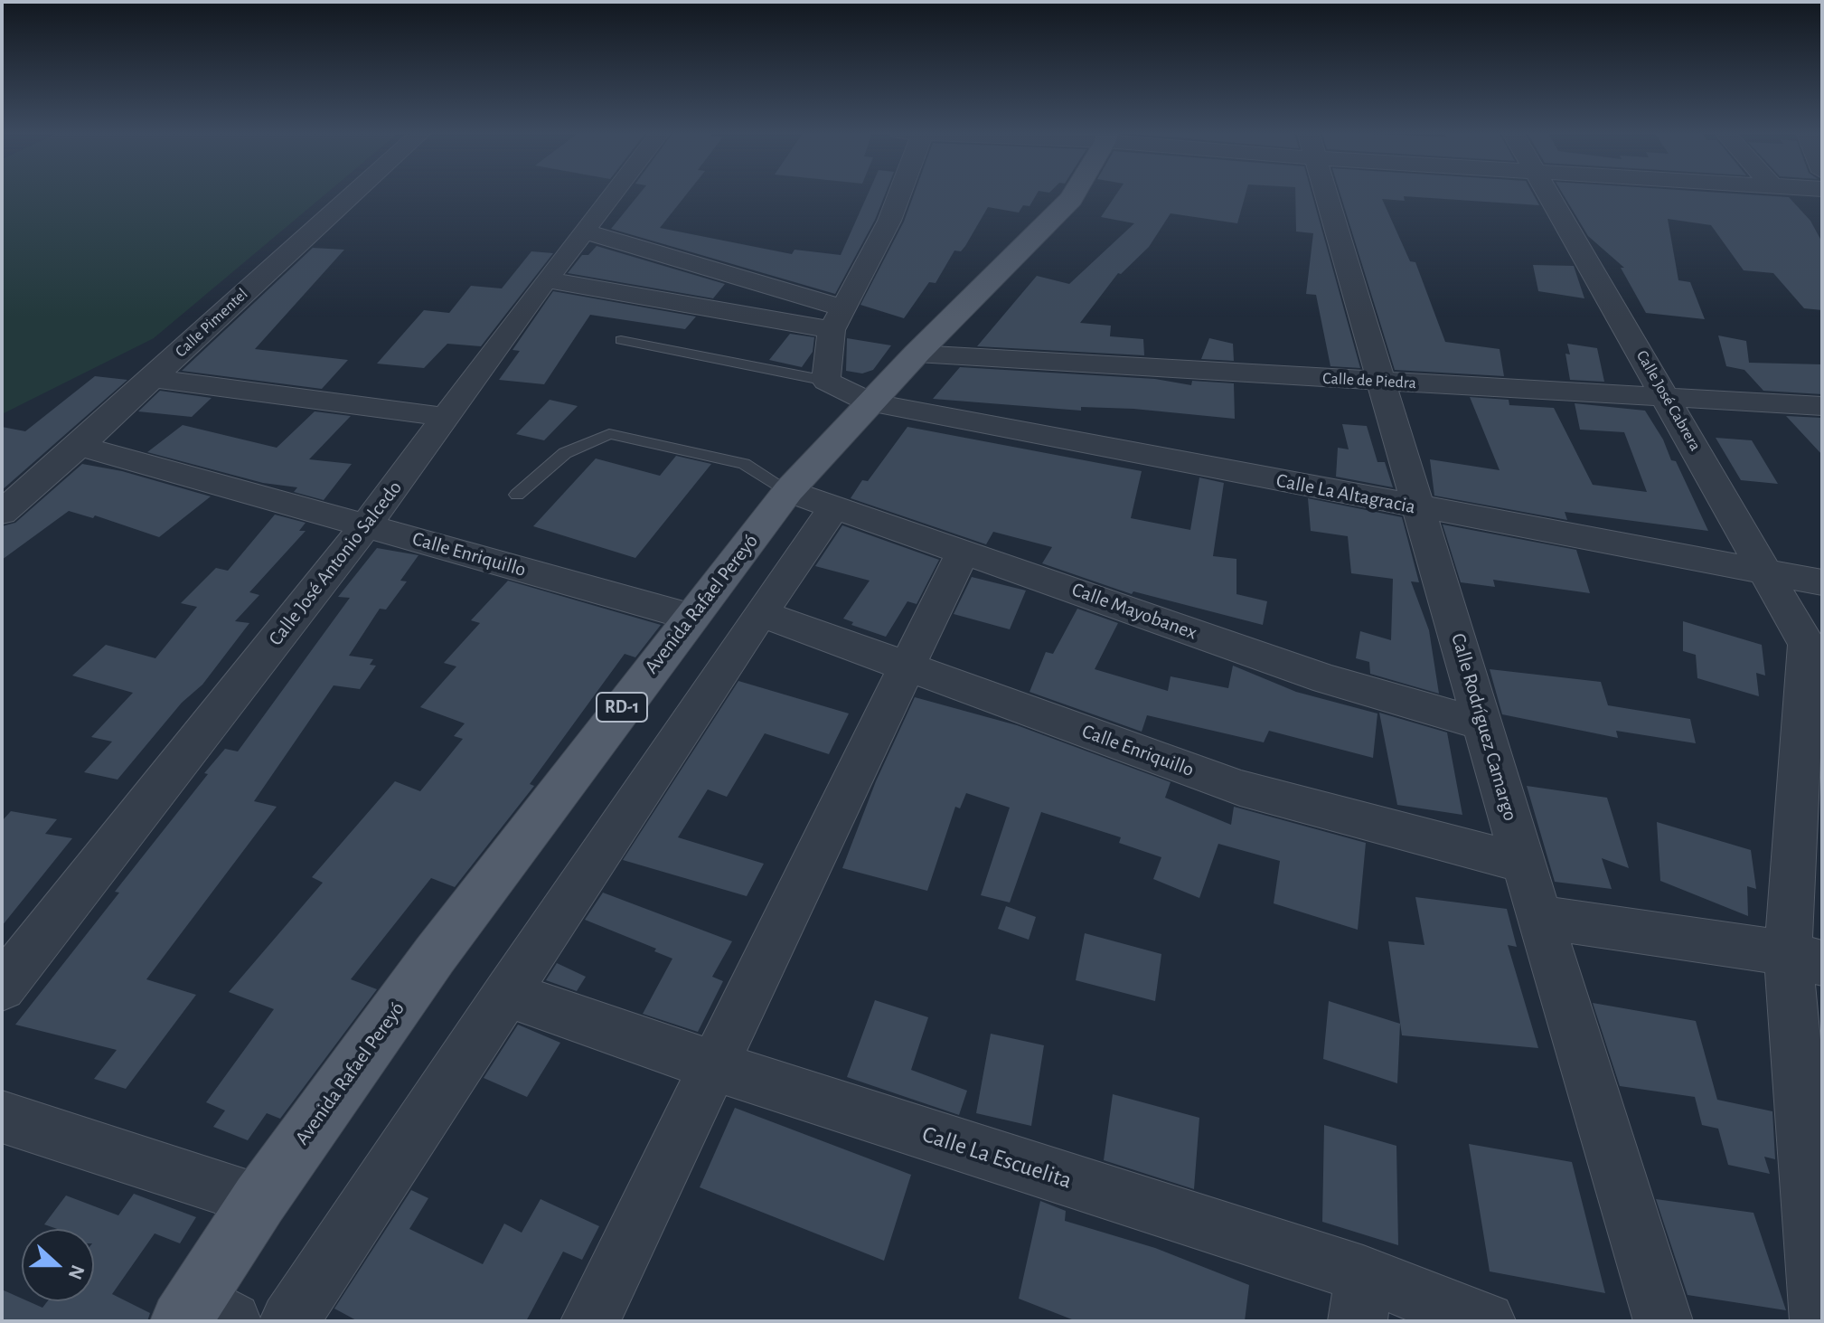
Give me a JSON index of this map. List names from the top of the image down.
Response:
{
  "streets": {
    "main road": ["Avenida Rafael Pereyó", "RD-1"],
    "street": [
      "Calle Pimentel",
      "Calle de Piedra",
      "Calle José Cabrera",
      "Calle La Altagracia",
      "Calle Enriquillo",
      "Calle José Antonio Salcedo",
      "Calle Mayobanex",
      "Calle Rodríguez Camargo",
      "Calle La Escuelita"
    ]
  },
  "crossings": [
    ["Calle Pimentel", "Calle Enriquillo"],
    ["Calle de Piedra", "Calle José Cabrera"],
    ["Calle de Piedra", "Avenida Rafael Pereyó"],
    ["Calle de Piedra", "Calle Rodríguez Camargo"],
    ["Calle José Cabrera", "Calle La Altagracia"],
    ["Calle La Altagracia", "Avenida Rafael Pereyó"],
    ["Calle La Altagracia", "Calle Rodríguez Camargo"],
    ["Calle Enriquillo", "Calle José Antonio Salcedo"],
    ["Calle Enriquillo", "Avenida Rafael Pereyó"],
    ["Calle Enriquillo", "Calle Rodríguez Camargo"],
    ["Avenida Rafael Pereyó", "Calle Mayobanex"],
    ["Calle Mayobanex", "Calle Rodríguez Camargo"]
  ],
  "north": "right"
}
